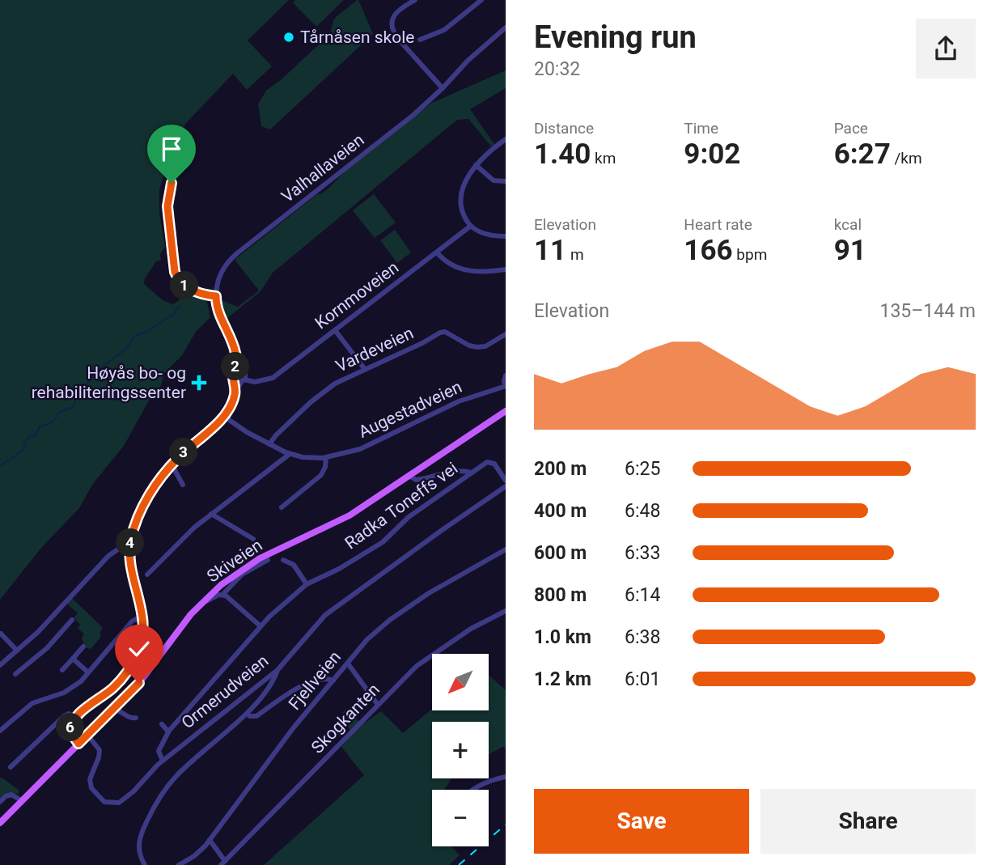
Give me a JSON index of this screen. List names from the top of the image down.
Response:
{
  "streets": {
    "main road": ["Skiveien"],
    "street": [
      "Valhallaveien",
      "Kornmoveien",
      "Vardeveien",
      "Augestadveien",
      "Radka Toneffs vei",
      "Fjellveien",
      "Ormerudveien",
      "Skogkanten"
    ]
  },
  "crossings": [
    ["Vardeveien", "Augestadveien"],
    ["Radka Toneffs vei", "Ormerudveien"],
    ["Skiveien", "Ormerudveien"]
  ],
  "places": {
    "other": ["Tårnåsen skole"],
    "health": ["Høyås bo- og rehabiliteringssenter"]
  },
  "north": "bottom left",
  "page": {
    "heading": ["Evening run", "20:32"],
    "stats": [
      ["Distance", "1.40 km"],
      ["Time", "9:02"],
      ["Pace", "6:27 /km"],
      ["Elevation", "11 m"],
      ["Heart rate", "166 bpm"],
      ["kcal", "91"]
    ],
    "pins": [
      "1",
      "2",
      "3",
      "4",
      "6"
    ],
    "chart": ["Elevation", "135–144 m"],
    "list": [
      {
        "name": "200 m",
        "note": "6:25"
      },
      {
        "name": "400 m",
        "note": "6:48"
      },
      {
        "name": "600 m",
        "note": "6:33"
      },
      {
        "name": "800 m",
        "note": "6:14"
      },
      {
        "name": "1.0 km",
        "note": "6:38"
      },
      {
        "name": "1.2 km",
        "note": "6:01"
      }
    ],
    "map_buttons": ["+", "−"],
    "buttons": ["Save", "Share"]
  }
}
